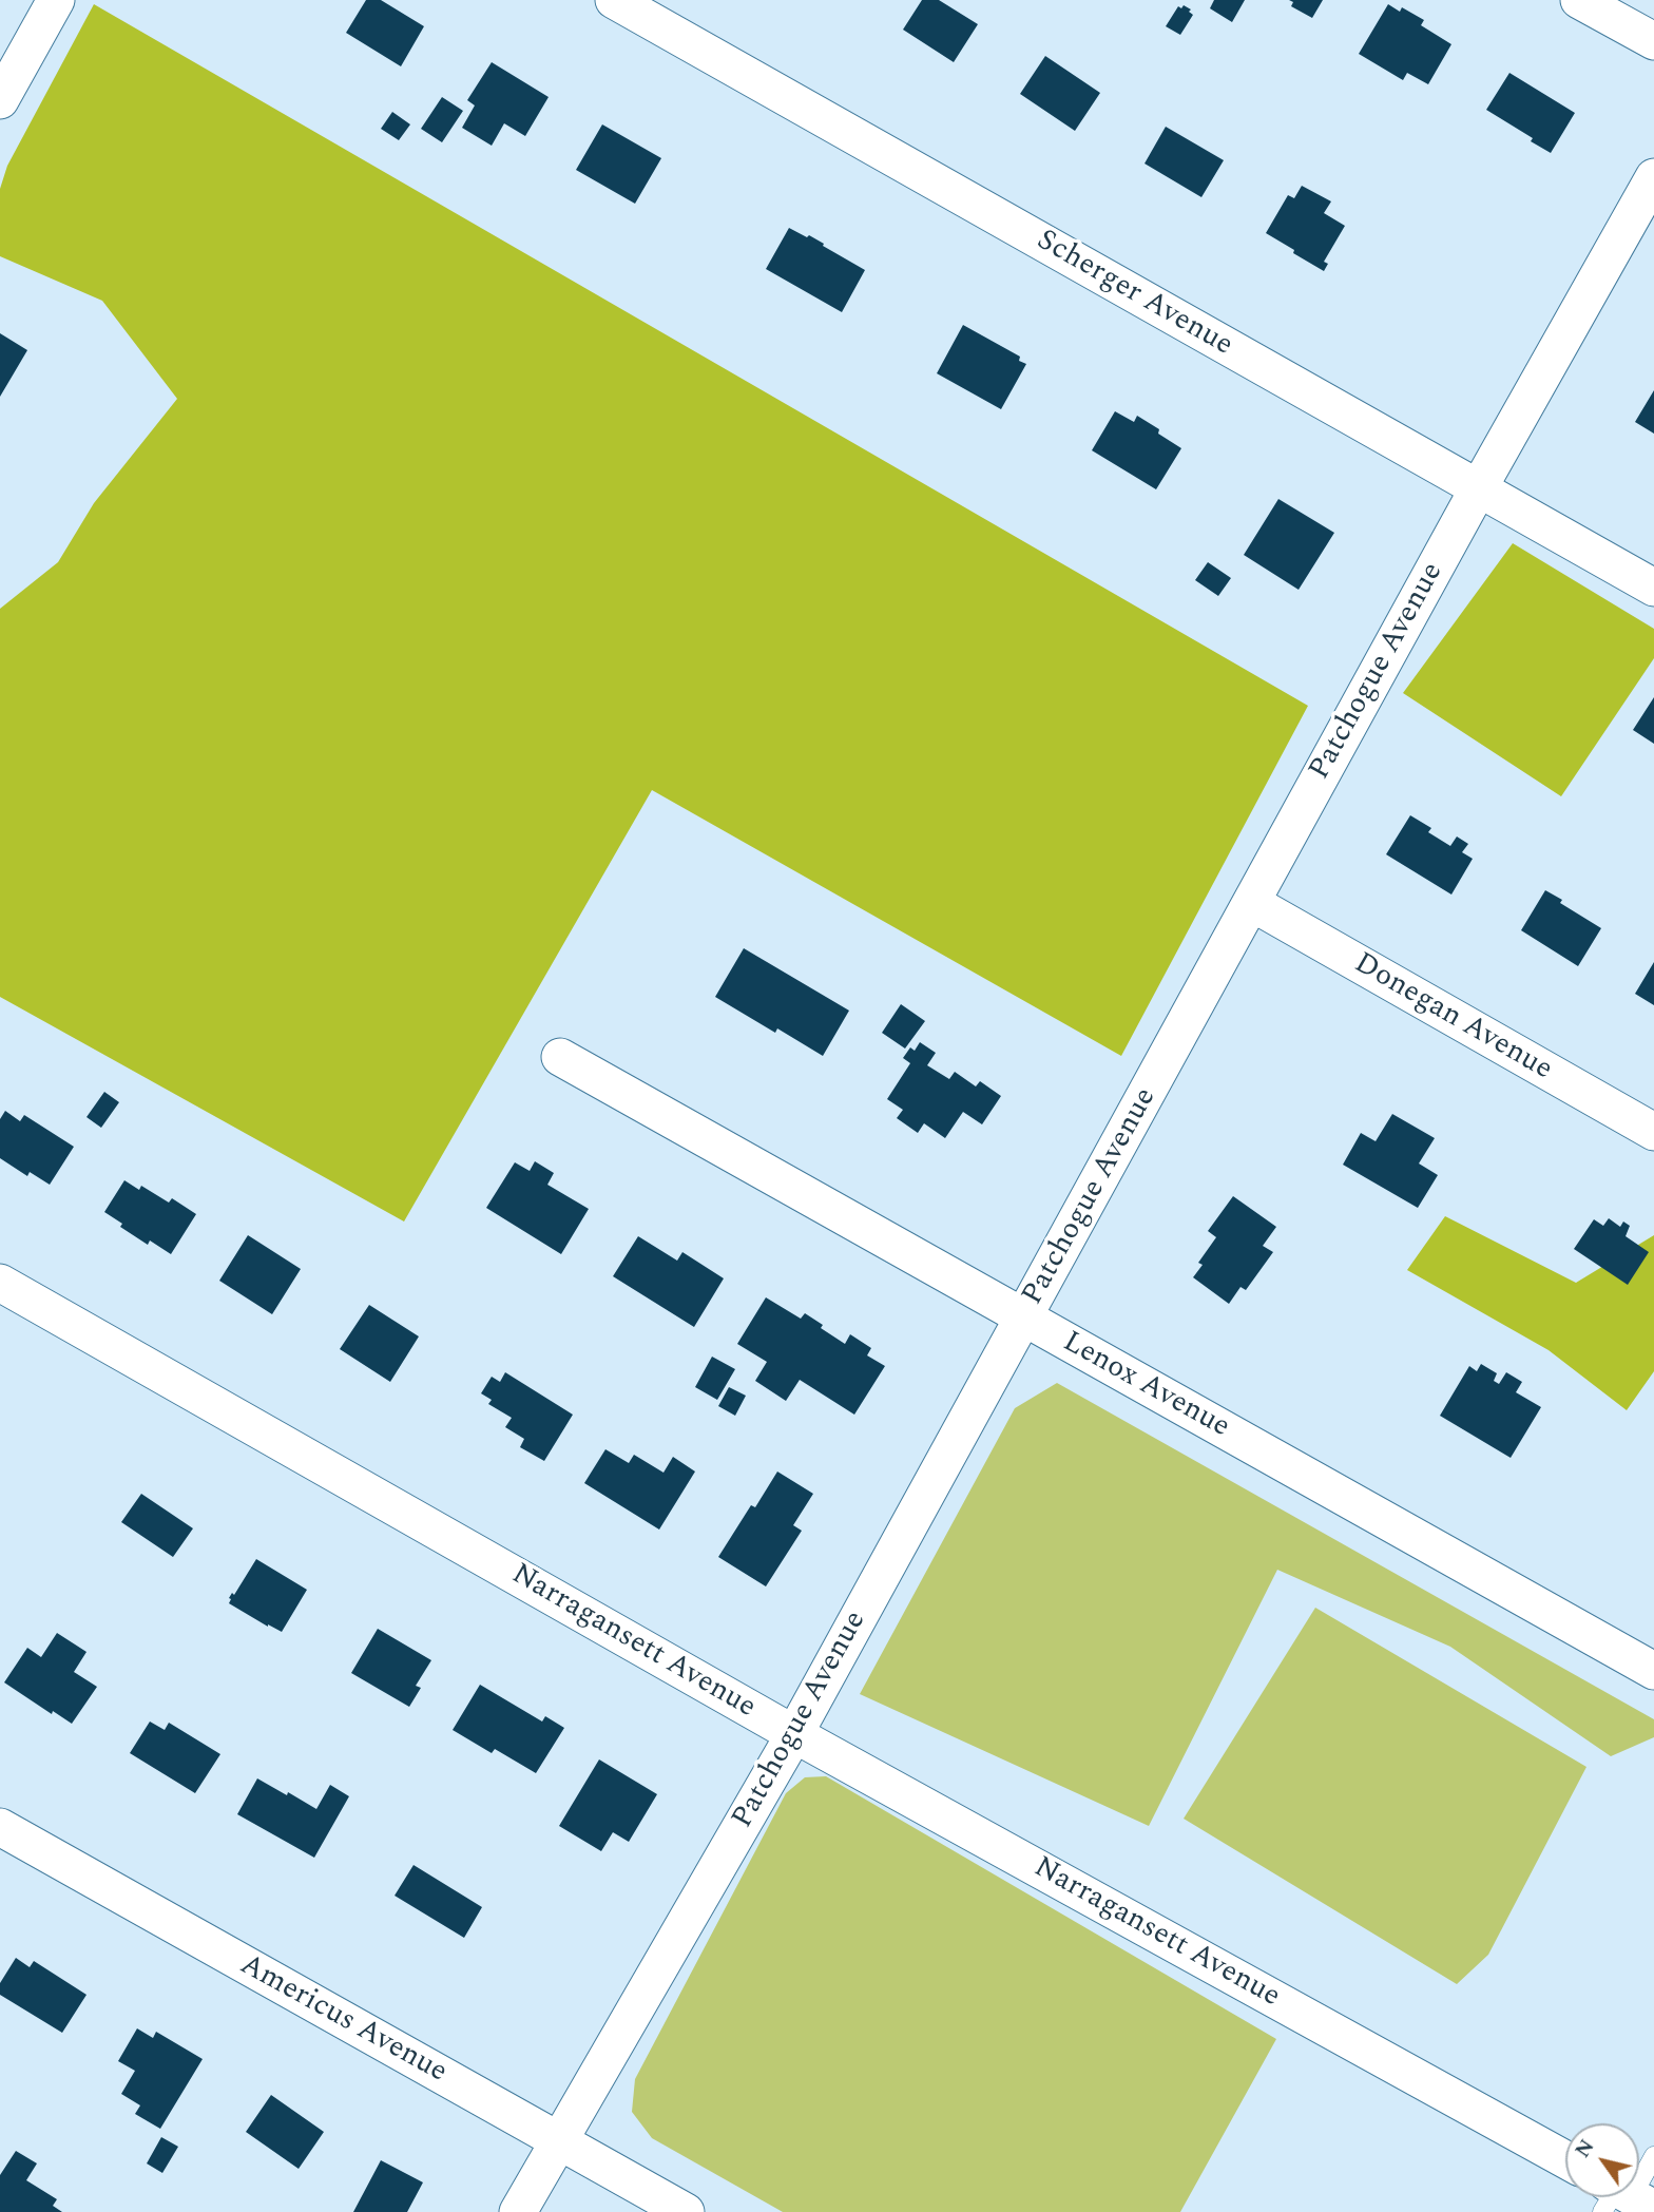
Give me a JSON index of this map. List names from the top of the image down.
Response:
{
  "streets": {
    "street": [
      "Scherger Avenue",
      "Patchogue Avenue",
      "Donegan Avenue",
      "Lenox Avenue",
      "Narragansett Avenue",
      "Americus Avenue"
    ]
  },
  "crossings": [
    ["Scherger Avenue", "Patchogue Avenue"],
    ["Patchogue Avenue", "Donegan Avenue"],
    ["Patchogue Avenue", "Lenox Avenue"],
    ["Patchogue Avenue", "Narragansett Avenue"],
    ["Patchogue Avenue", "Americus Avenue"]
  ],
  "north": "top left"
}
